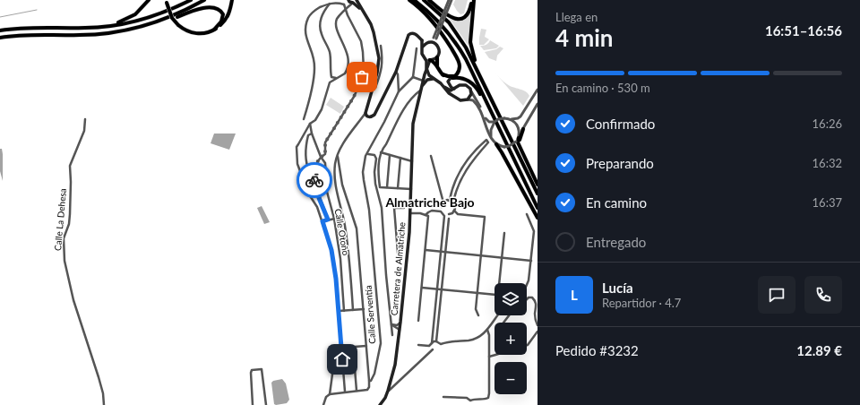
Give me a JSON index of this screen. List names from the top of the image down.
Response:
{
  "streets": {
    "main road": ["Carretera de Almatriche"],
    "street": ["Calle La Dehesa", "Calle Otoño", "Calle Serventía"]
  },
  "districts": ["Almatriche Bajo"],
  "page": {
    "heading": ["4 min", "Llega en", "16:51–16:56"],
    "panel": [
      "Lucía",
      "Repartidor · 4.7",
      "Pedido #3232",
      "12.89 €"
    ],
    "bar": "En camino · 530 m",
    "list": [
      ["Confirmado", "16:26"],
      ["Preparando", "16:32"],
      ["En camino", "16:37"],
      "Entregado"
    ],
    "round": "L",
    "map_buttons": ["+", "−"]
  }
}
